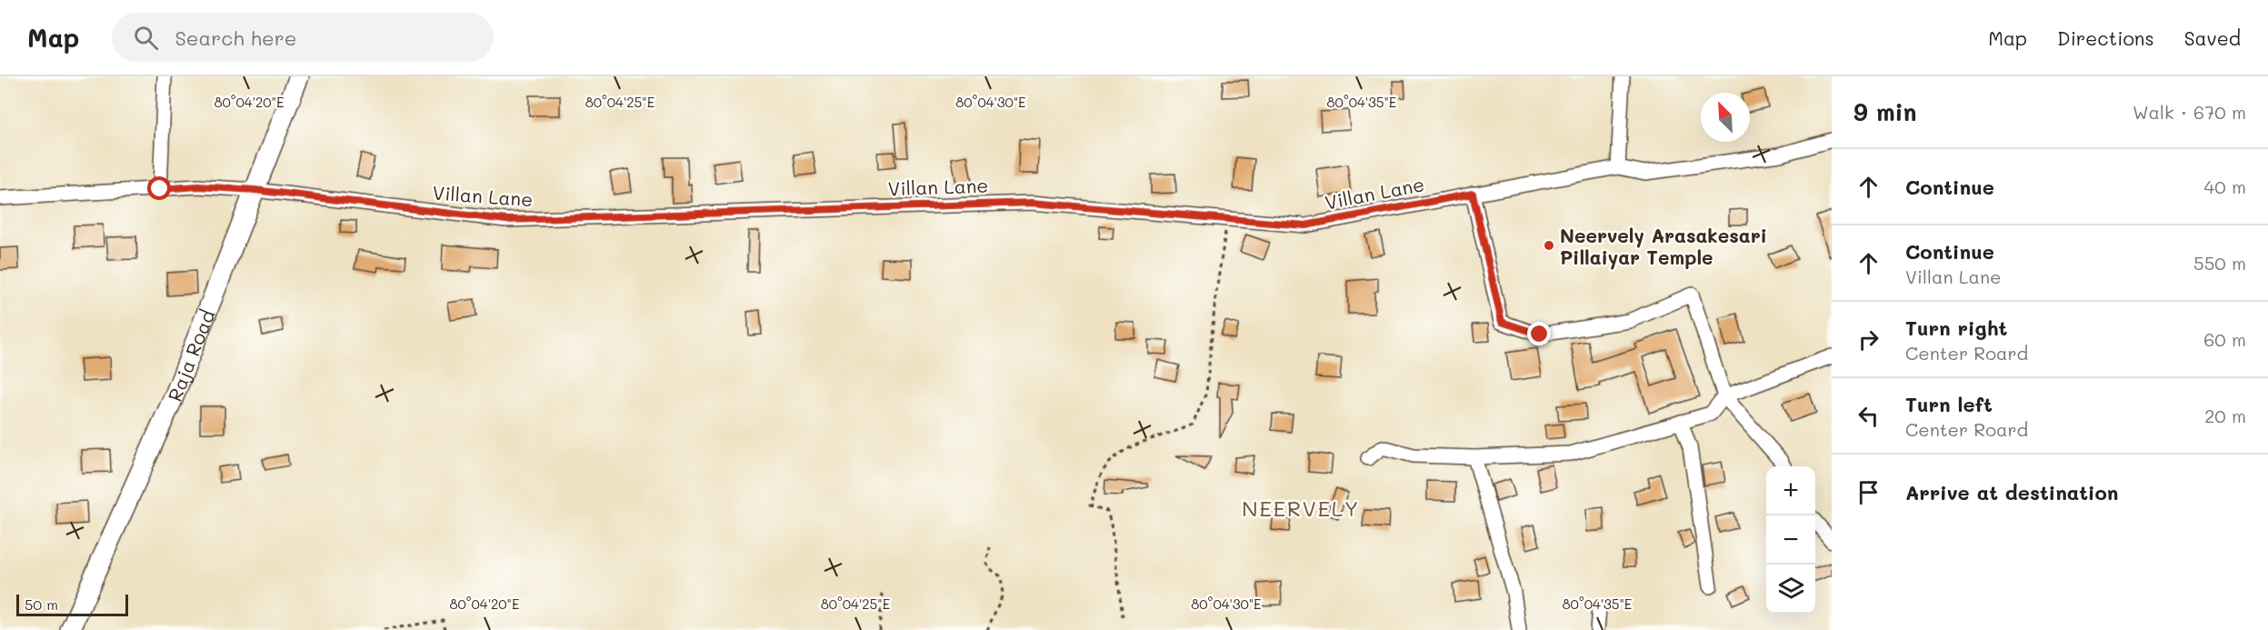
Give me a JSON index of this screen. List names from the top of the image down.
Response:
{
  "streets": {
    "street": ["Villan Lane", "Raja Road"]
  },
  "crossings": [
    ["Villan Lane", "Raja Road"]
  ],
  "districts": ["NEERVELY"],
  "places": ["Neervely Arasakesari Pillaiyar Temple"],
  "scale_bar": "50 m",
  "north": "top left",
  "page": {
    "header": "Map",
    "search": "Search here",
    "nav": ["Map", "Directions", "Saved"],
    "heading": ["9 min", "Walk · 670 m"],
    "list": [
      ["Continue", "40 m"],
      ["Continue", "Villan Lane", "550 m"],
      ["Turn right", "Center Roard", "60 m"],
      ["Turn left", "Center Roard", "20 m"],
      "Arrive at destination"
    ],
    "map_buttons": ["+", "−"],
    "scale": "50 m"
  },
  "coordinates": [
    "80°04'20\"E",
    "80°04'30\"E",
    "80°04'25\"E",
    "80°04'35\"E"
  ]
}
